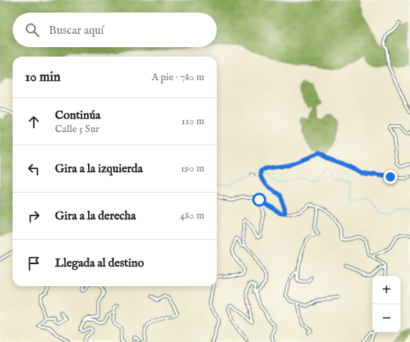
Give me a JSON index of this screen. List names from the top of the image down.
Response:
{
  "page": {
    "search": "Buscar aquí",
    "heading": ["10 min", "A pie · 780 m"],
    "list": [
      ["Continúa", "Calle 5 Sur", "110 m"],
      ["Gira a la izquierda", "190 m"],
      ["Gira a la derecha", "480 m"],
      "Llegada al destino"
    ],
    "map_buttons": ["+", "−"]
  }
}
